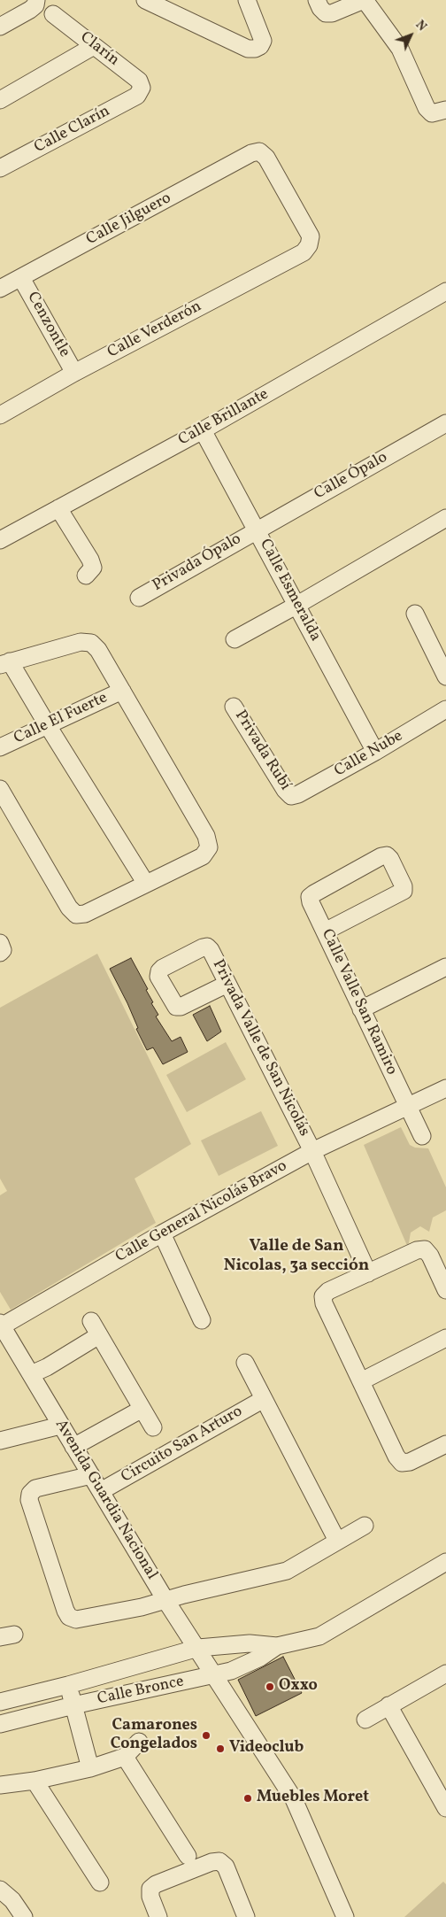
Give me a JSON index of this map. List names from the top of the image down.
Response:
{
  "streets": {
    "street": [
      "Clarín",
      "Calle Clarín",
      "Calle Jilguero",
      "Cenzontle",
      "Calle Verderón",
      "Calle Brillante",
      "Calle Ópalo",
      "Privada Ópalo",
      "Calle Esmeralda",
      "Calle El Fuerte",
      "Privada Rubí",
      "Calle Nube",
      "Calle Valle San Ramiro",
      "Privada Valle de San Nicolás",
      "Calle General Nicolás Bravo",
      "Circuito San Arturo",
      "Avenida Guardia Nacional",
      "Calle Bronce"
    ]
  },
  "crossings": [
    ["Clarín", "Calle Clarín"],
    ["Calle Jilguero", "Cenzontle"],
    ["Calle Jilguero", "Calle Verderón"],
    ["Cenzontle", "Calle Verderón"],
    ["Calle Brillante", "Calle Esmeralda"],
    ["Calle Ópalo", "Privada Ópalo"],
    ["Calle Ópalo", "Calle Esmeralda"],
    ["Privada Ópalo", "Calle Esmeralda"],
    ["Calle Esmeralda", "Calle Nube"],
    ["Privada Rubí", "Calle Nube"],
    ["Calle Valle San Ramiro", "Calle General Nicolás Bravo"],
    ["Privada Valle de San Nicolás", "Calle General Nicolás Bravo"],
    ["Calle General Nicolás Bravo", "Avenida Guardia Nacional"],
    ["Circuito San Arturo", "Avenida Guardia Nacional"],
    ["Avenida Guardia Nacional", "Calle Bronce"]
  ],
  "districts": ["Valle de San Nicolas, 3a sección"],
  "places": [
    "Oxxo",
    "Camarones Congelados",
    "Videoclub",
    "Muebles Moret"
  ],
  "north": "top right"
}
